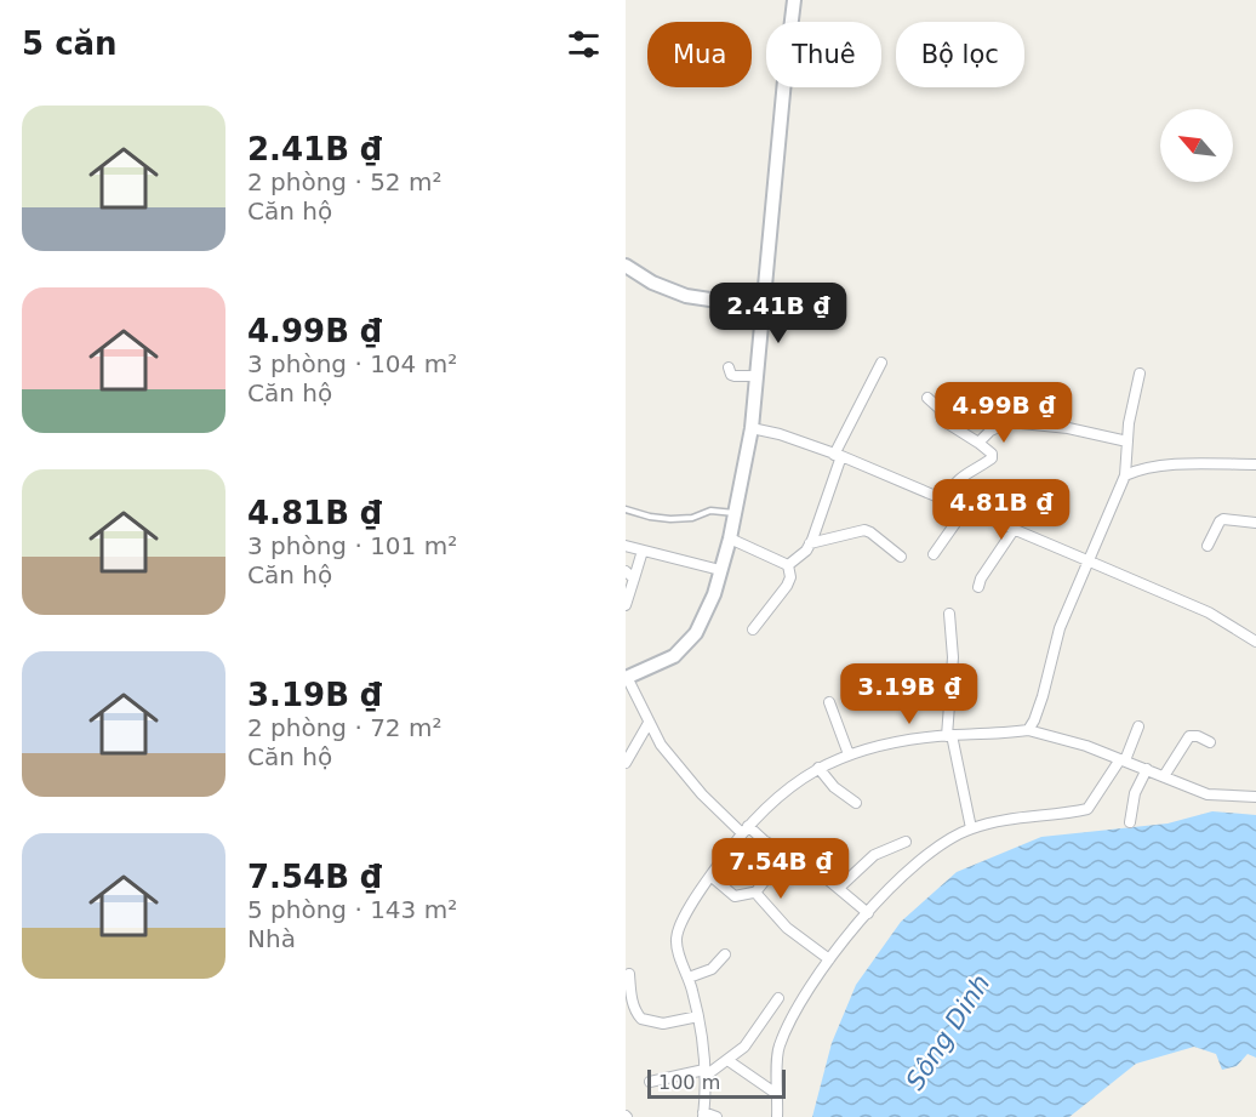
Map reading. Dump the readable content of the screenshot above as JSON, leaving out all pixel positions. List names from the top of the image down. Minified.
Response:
{"water":["Sông Dinh"],"scale_bar":"100 m","north":"top left","page":{"heading":"5 căn","chip":["Mua","Thuê","Bộ lọc"],"list":[{"name":"2.41B ₫","note":"2 phòng · 52 m² · Căn hộ"},{"name":"4.99B ₫","note":"3 phòng · 104 m² · Căn hộ"},{"name":"4.81B ₫","note":"3 phòng · 101 m² · Căn hộ"},{"name":"3.19B ₫","note":"2 phòng · 72 m² · Căn hộ"},{"name":"7.54B ₫","note":"5 phòng · 143 m² · Nhà"}],"price":["2.41B ₫","4.99B ₫","4.81B ₫","3.19B ₫","7.54B ₫"],"scale":"100 m"}}
